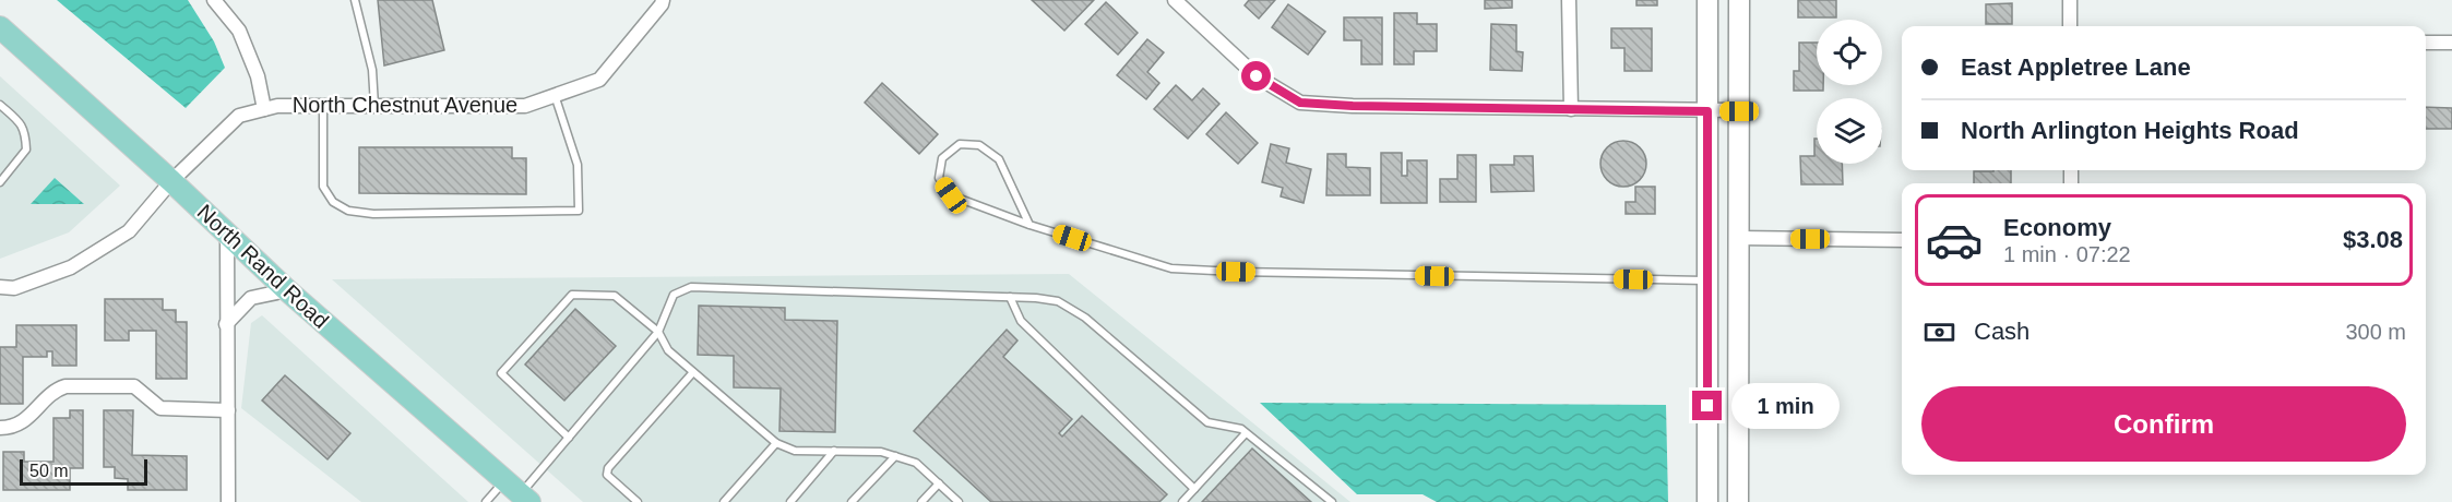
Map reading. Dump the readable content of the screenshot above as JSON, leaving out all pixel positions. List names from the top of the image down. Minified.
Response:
{"streets":{"main road":["North Rand Road"],"street":["North Chestnut Avenue"]},"crossings":[["North Chestnut Avenue","North Rand Road"]],"scale_bar":"50 m","page":{"banner":["East Appletree Lane","North Arlington Heights Road"],"list":[{"name":"Economy","note":"1 min · 07:22","value":"$3.08"}],"pay":["Cash","300 m"],"buttons":"Confirm","bubble":"1 min","scale":"50 m"}}
